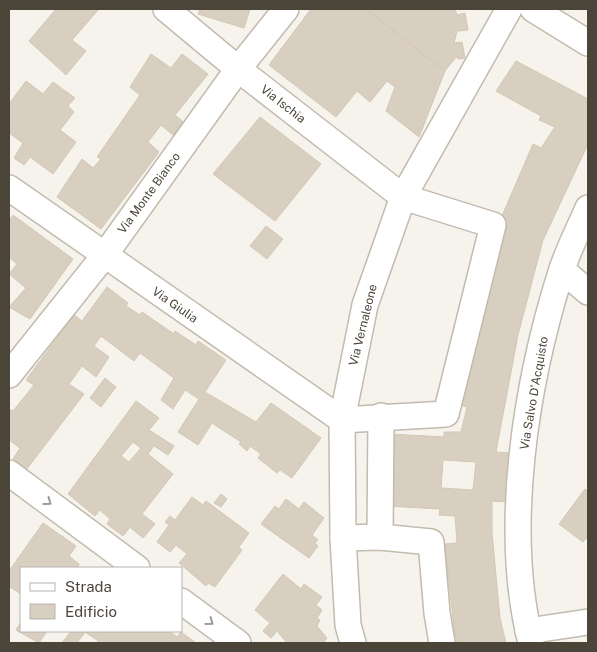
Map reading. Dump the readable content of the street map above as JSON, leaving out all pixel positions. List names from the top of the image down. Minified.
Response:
{"streets":{"street":["Via Ischia","Via Monte Bianco","Via Giulia","Via Vernaleone","Via Salvo D'Acquisto"]},"crossings":[["Via Ischia","Via Monte Bianco"],["Via Ischia","Via Vernaleone"],["Via Monte Bianco","Via Giulia"],["Via Giulia","Via Vernaleone"]],"legend":["Strada","Edificio"]}
